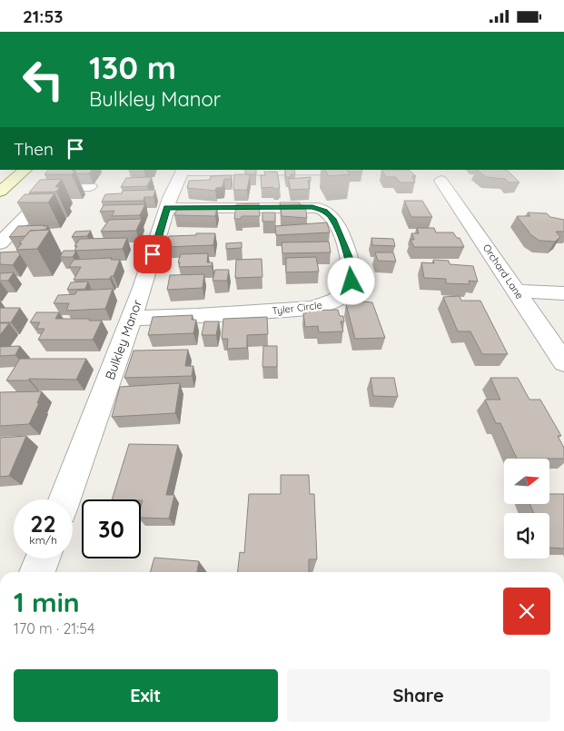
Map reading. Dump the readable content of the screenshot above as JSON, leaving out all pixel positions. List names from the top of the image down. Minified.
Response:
{"streets":{"street":["Orchard Lane","Tyler Circle","Bulkley Manor"]},"crossings":[["Tyler Circle","Bulkley Manor"]],"north":"right","page":{"status":"21:53","turn":["130 m","Bulkley Manor"],"then":"Then","speed":"22 km/h","limit":"30","heading":["1 min","170 m · 21:54"],"buttons":["Exit","Share"]}}
